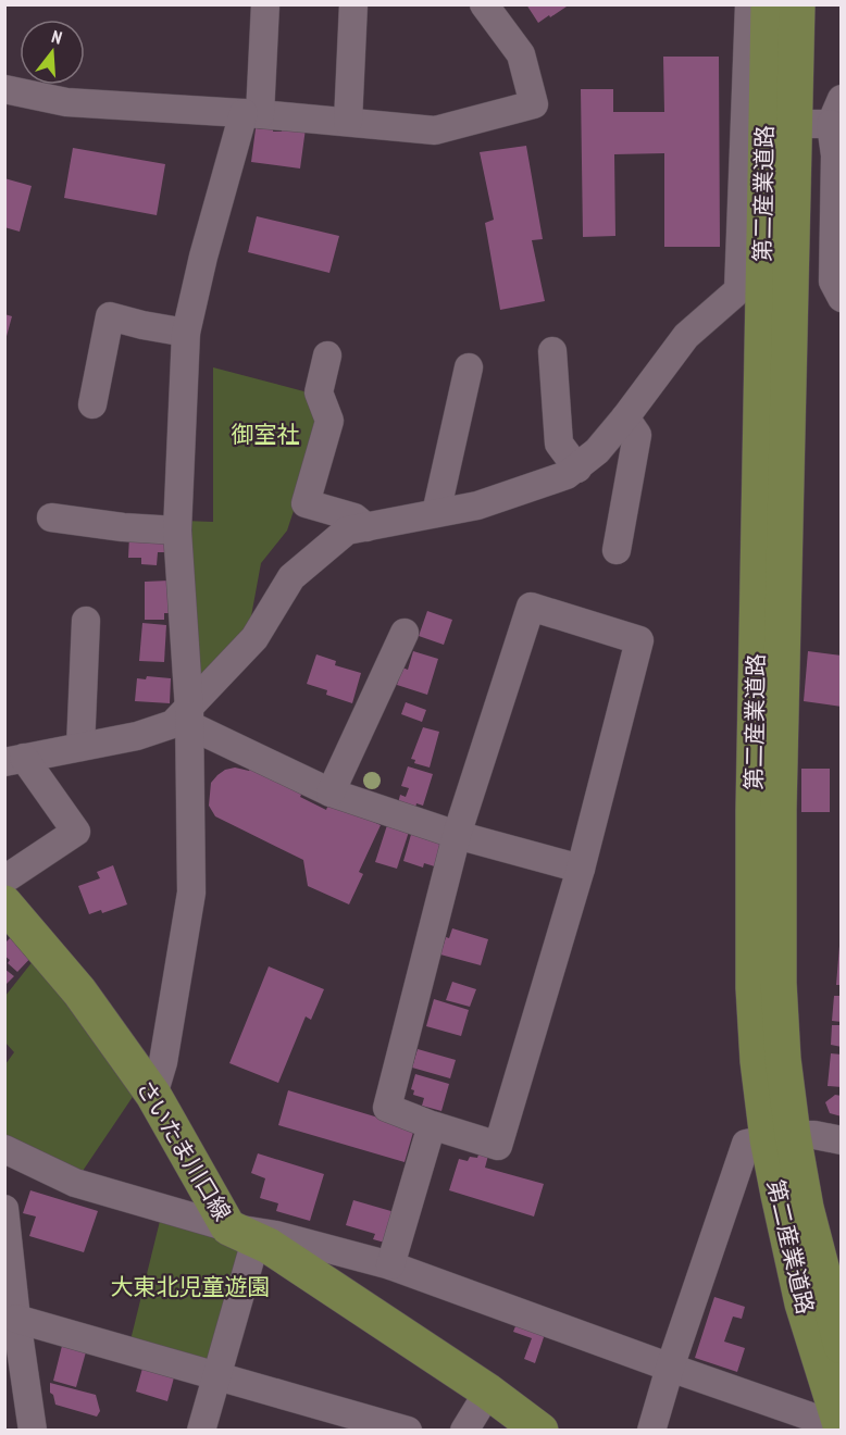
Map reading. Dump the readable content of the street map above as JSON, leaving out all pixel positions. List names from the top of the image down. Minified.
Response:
{"streets":{"main road":["第二産業道路","さいたま川口線"]},"parks":["御室社","大東北児童遊園"],"north":"top"}
